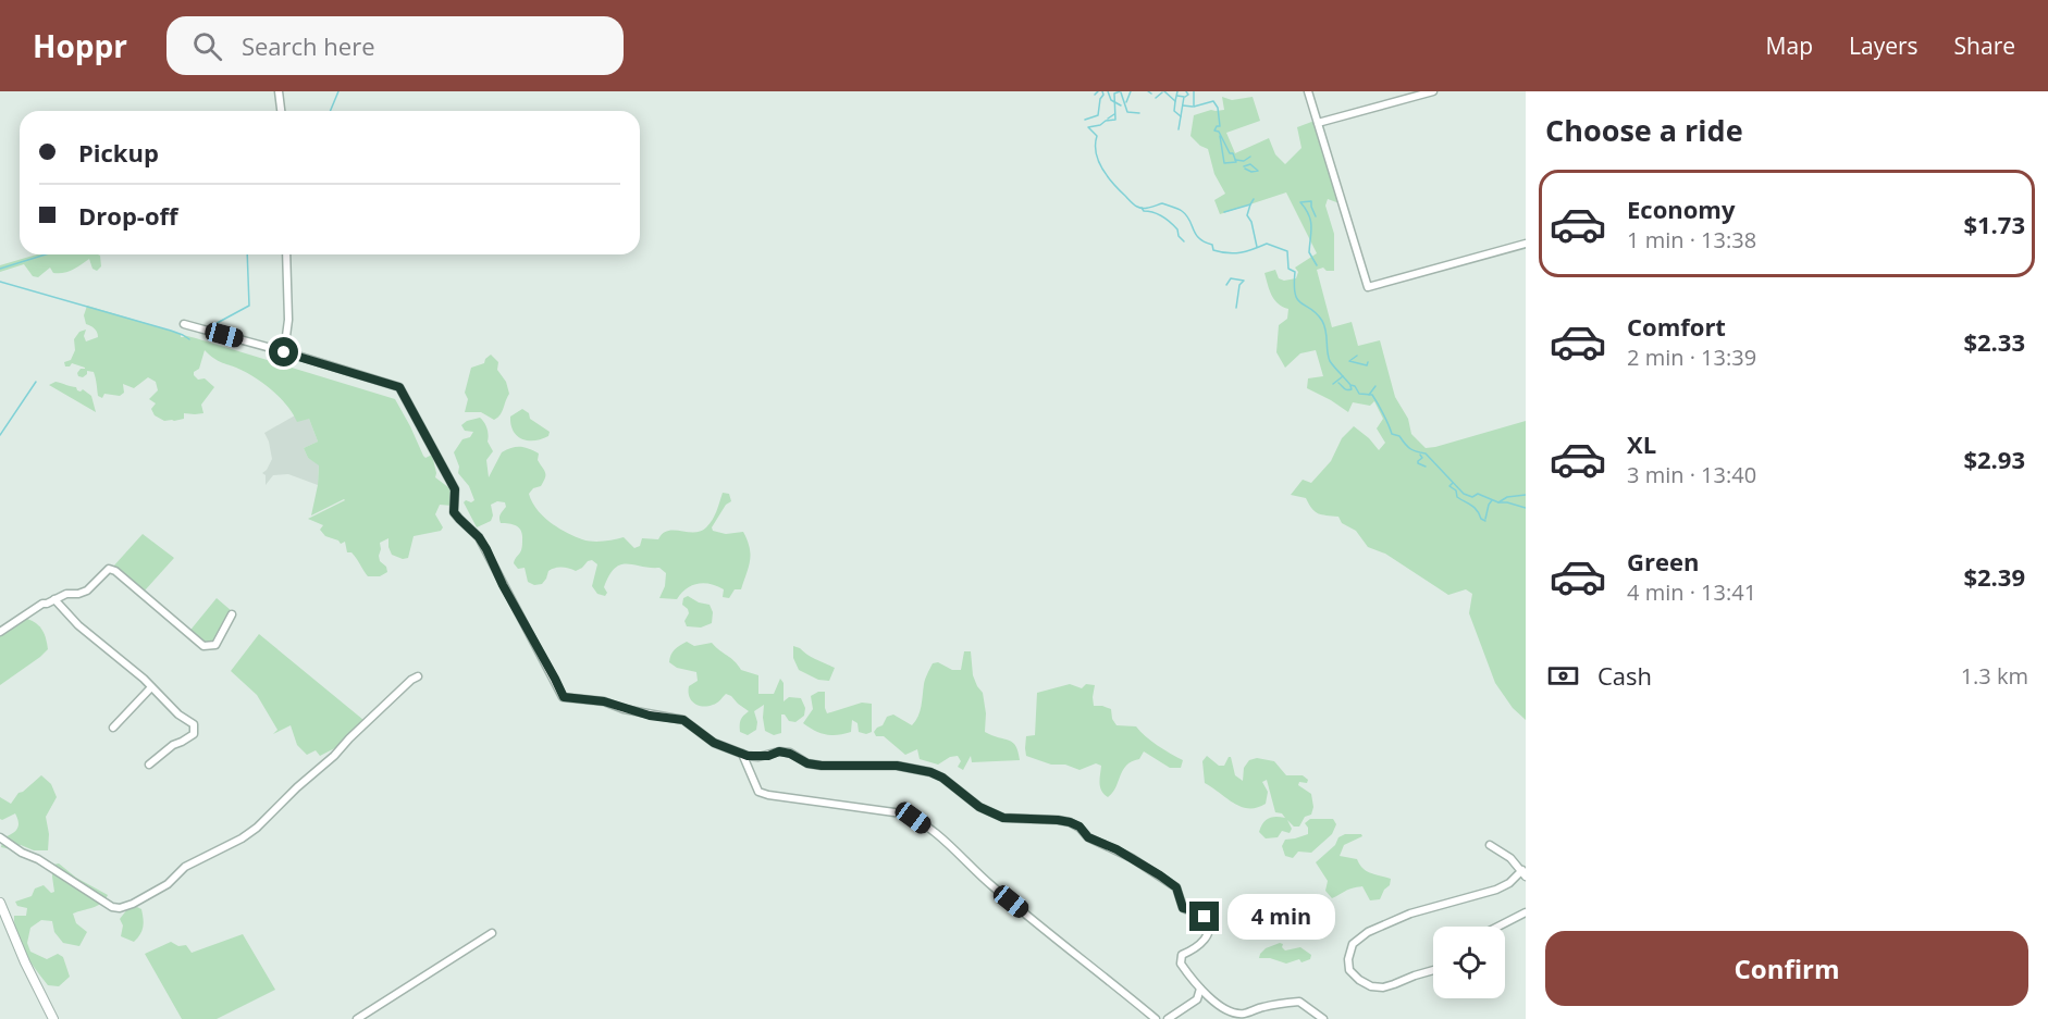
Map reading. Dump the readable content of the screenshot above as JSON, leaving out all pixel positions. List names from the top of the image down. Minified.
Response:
{"page":{"header":"Hoppr","search":"Search here","nav":["Map","Layers","Share"],"heading":"Choose a ride","banner":["Pickup","Drop-off"],"list":[{"name":"Economy","note":"1 min · 13:38","value":"$1.73"},{"name":"Comfort","note":"2 min · 13:39","value":"$2.33"},{"name":"XL","note":"3 min · 13:40","value":"$2.93"},{"name":"Green","note":"4 min · 13:41","value":"$2.39"}],"pay":["Cash","1.3 km"],"bubble":"4 min","buttons":"Confirm"}}
